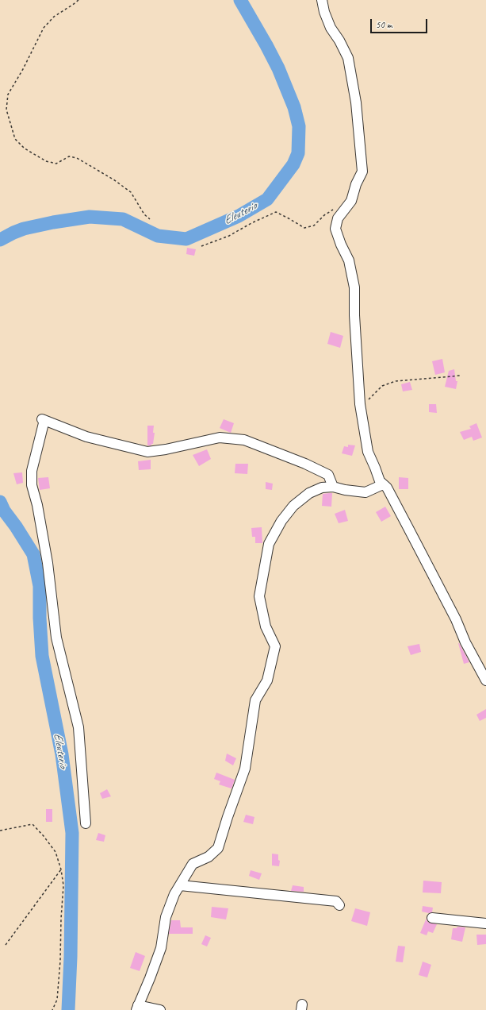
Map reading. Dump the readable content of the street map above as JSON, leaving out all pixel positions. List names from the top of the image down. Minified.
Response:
{"water":["Eleuterio"],"scale_bar":"50 m"}
